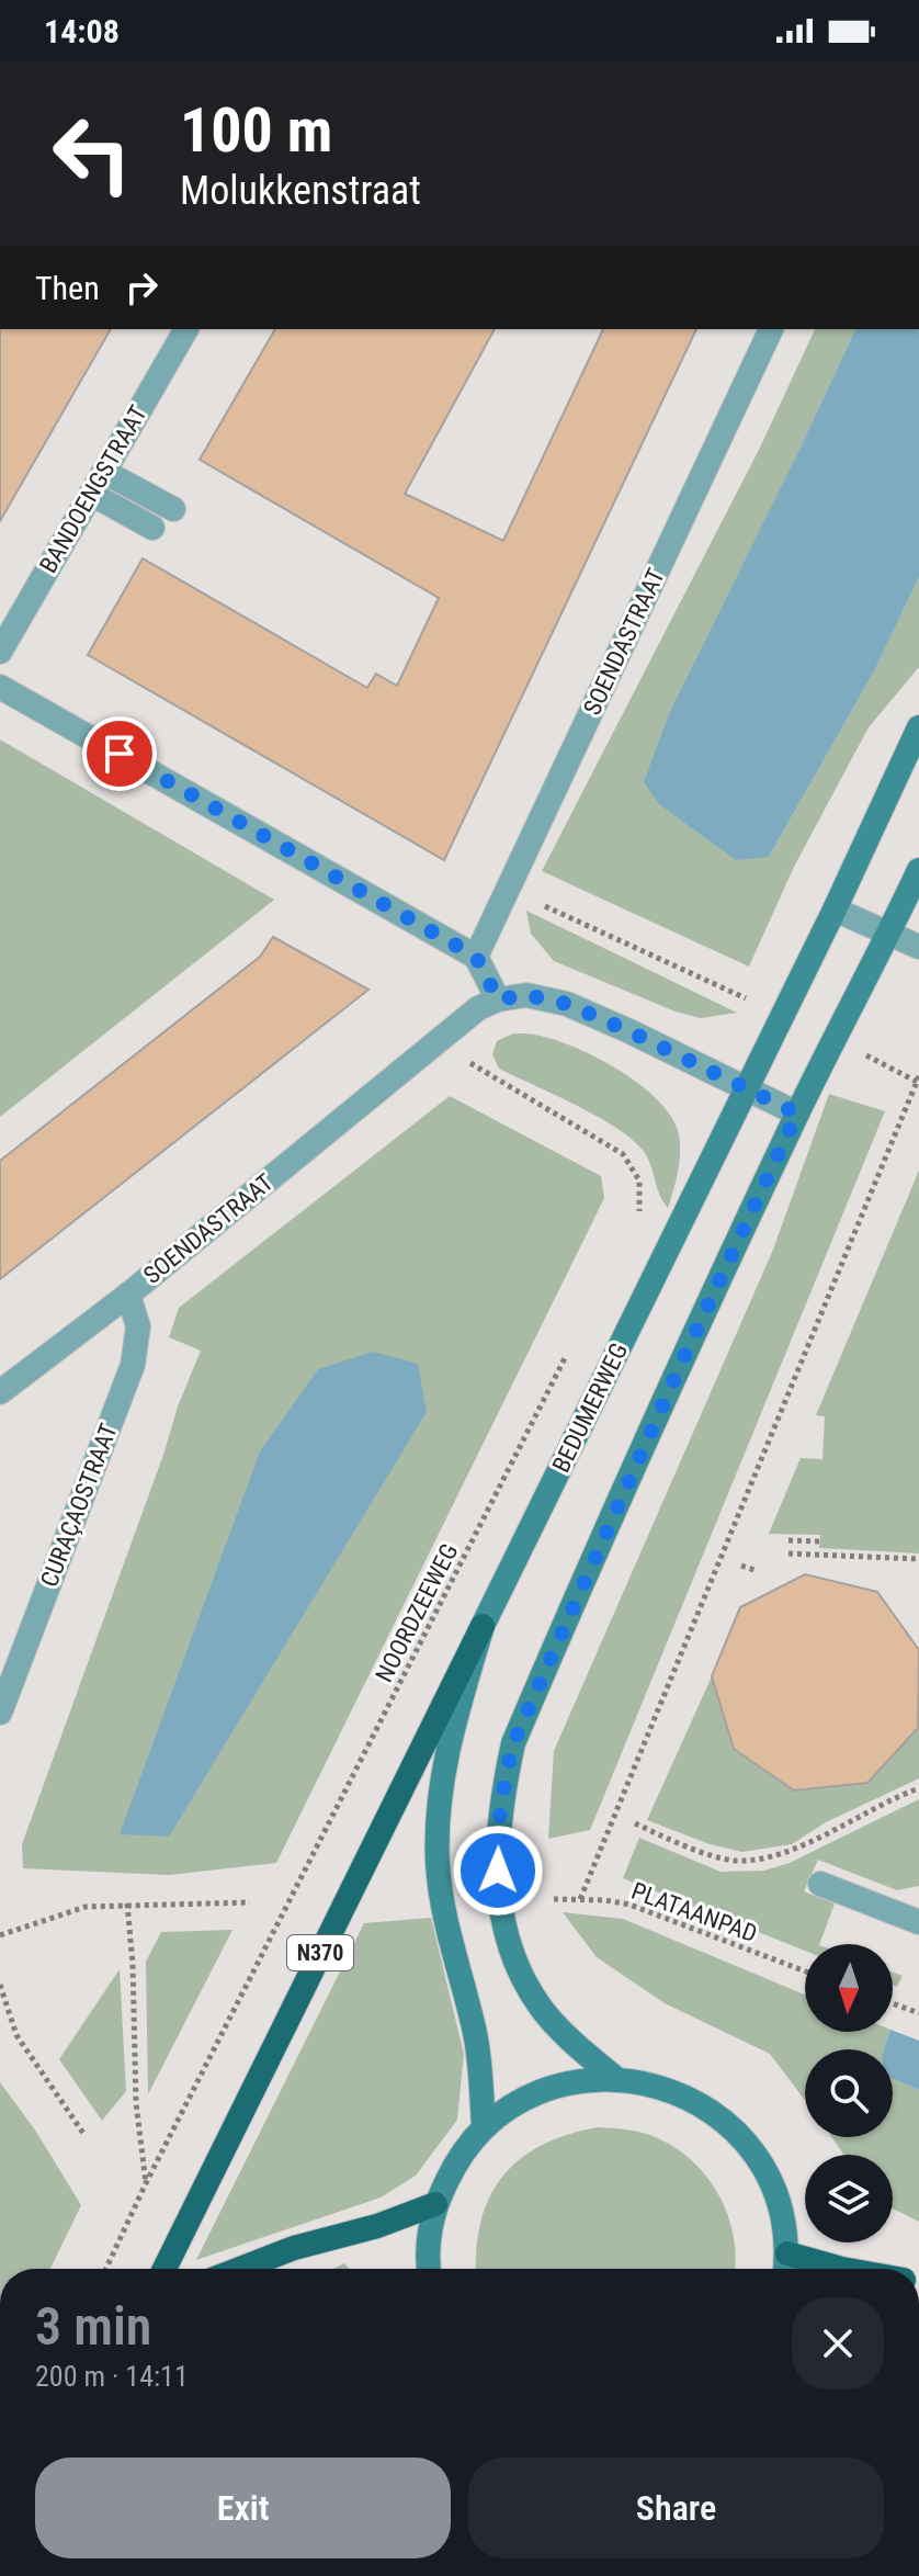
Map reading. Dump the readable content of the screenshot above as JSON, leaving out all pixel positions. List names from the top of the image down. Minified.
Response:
{"streets":{"highway":["N370"],"main road":["BEDUMERWEG"],"street":["BANDOENGSTRAAT","SOENDASTRAAT","CURAÇAOSTRAAT"],"path":["NOORDZEEWEG","PLATAANPAD"]},"crossings":[["SOENDASTRAAT","CURAÇAOSTRAAT"],["BEDUMERWEG","N370"]],"north":"bottom","page":{"status":"14:08","turn":["100 m","Molukkenstraat"],"then":"Then","heading":["3 min","200 m · 14:11"],"buttons":["Exit","Share"]}}
